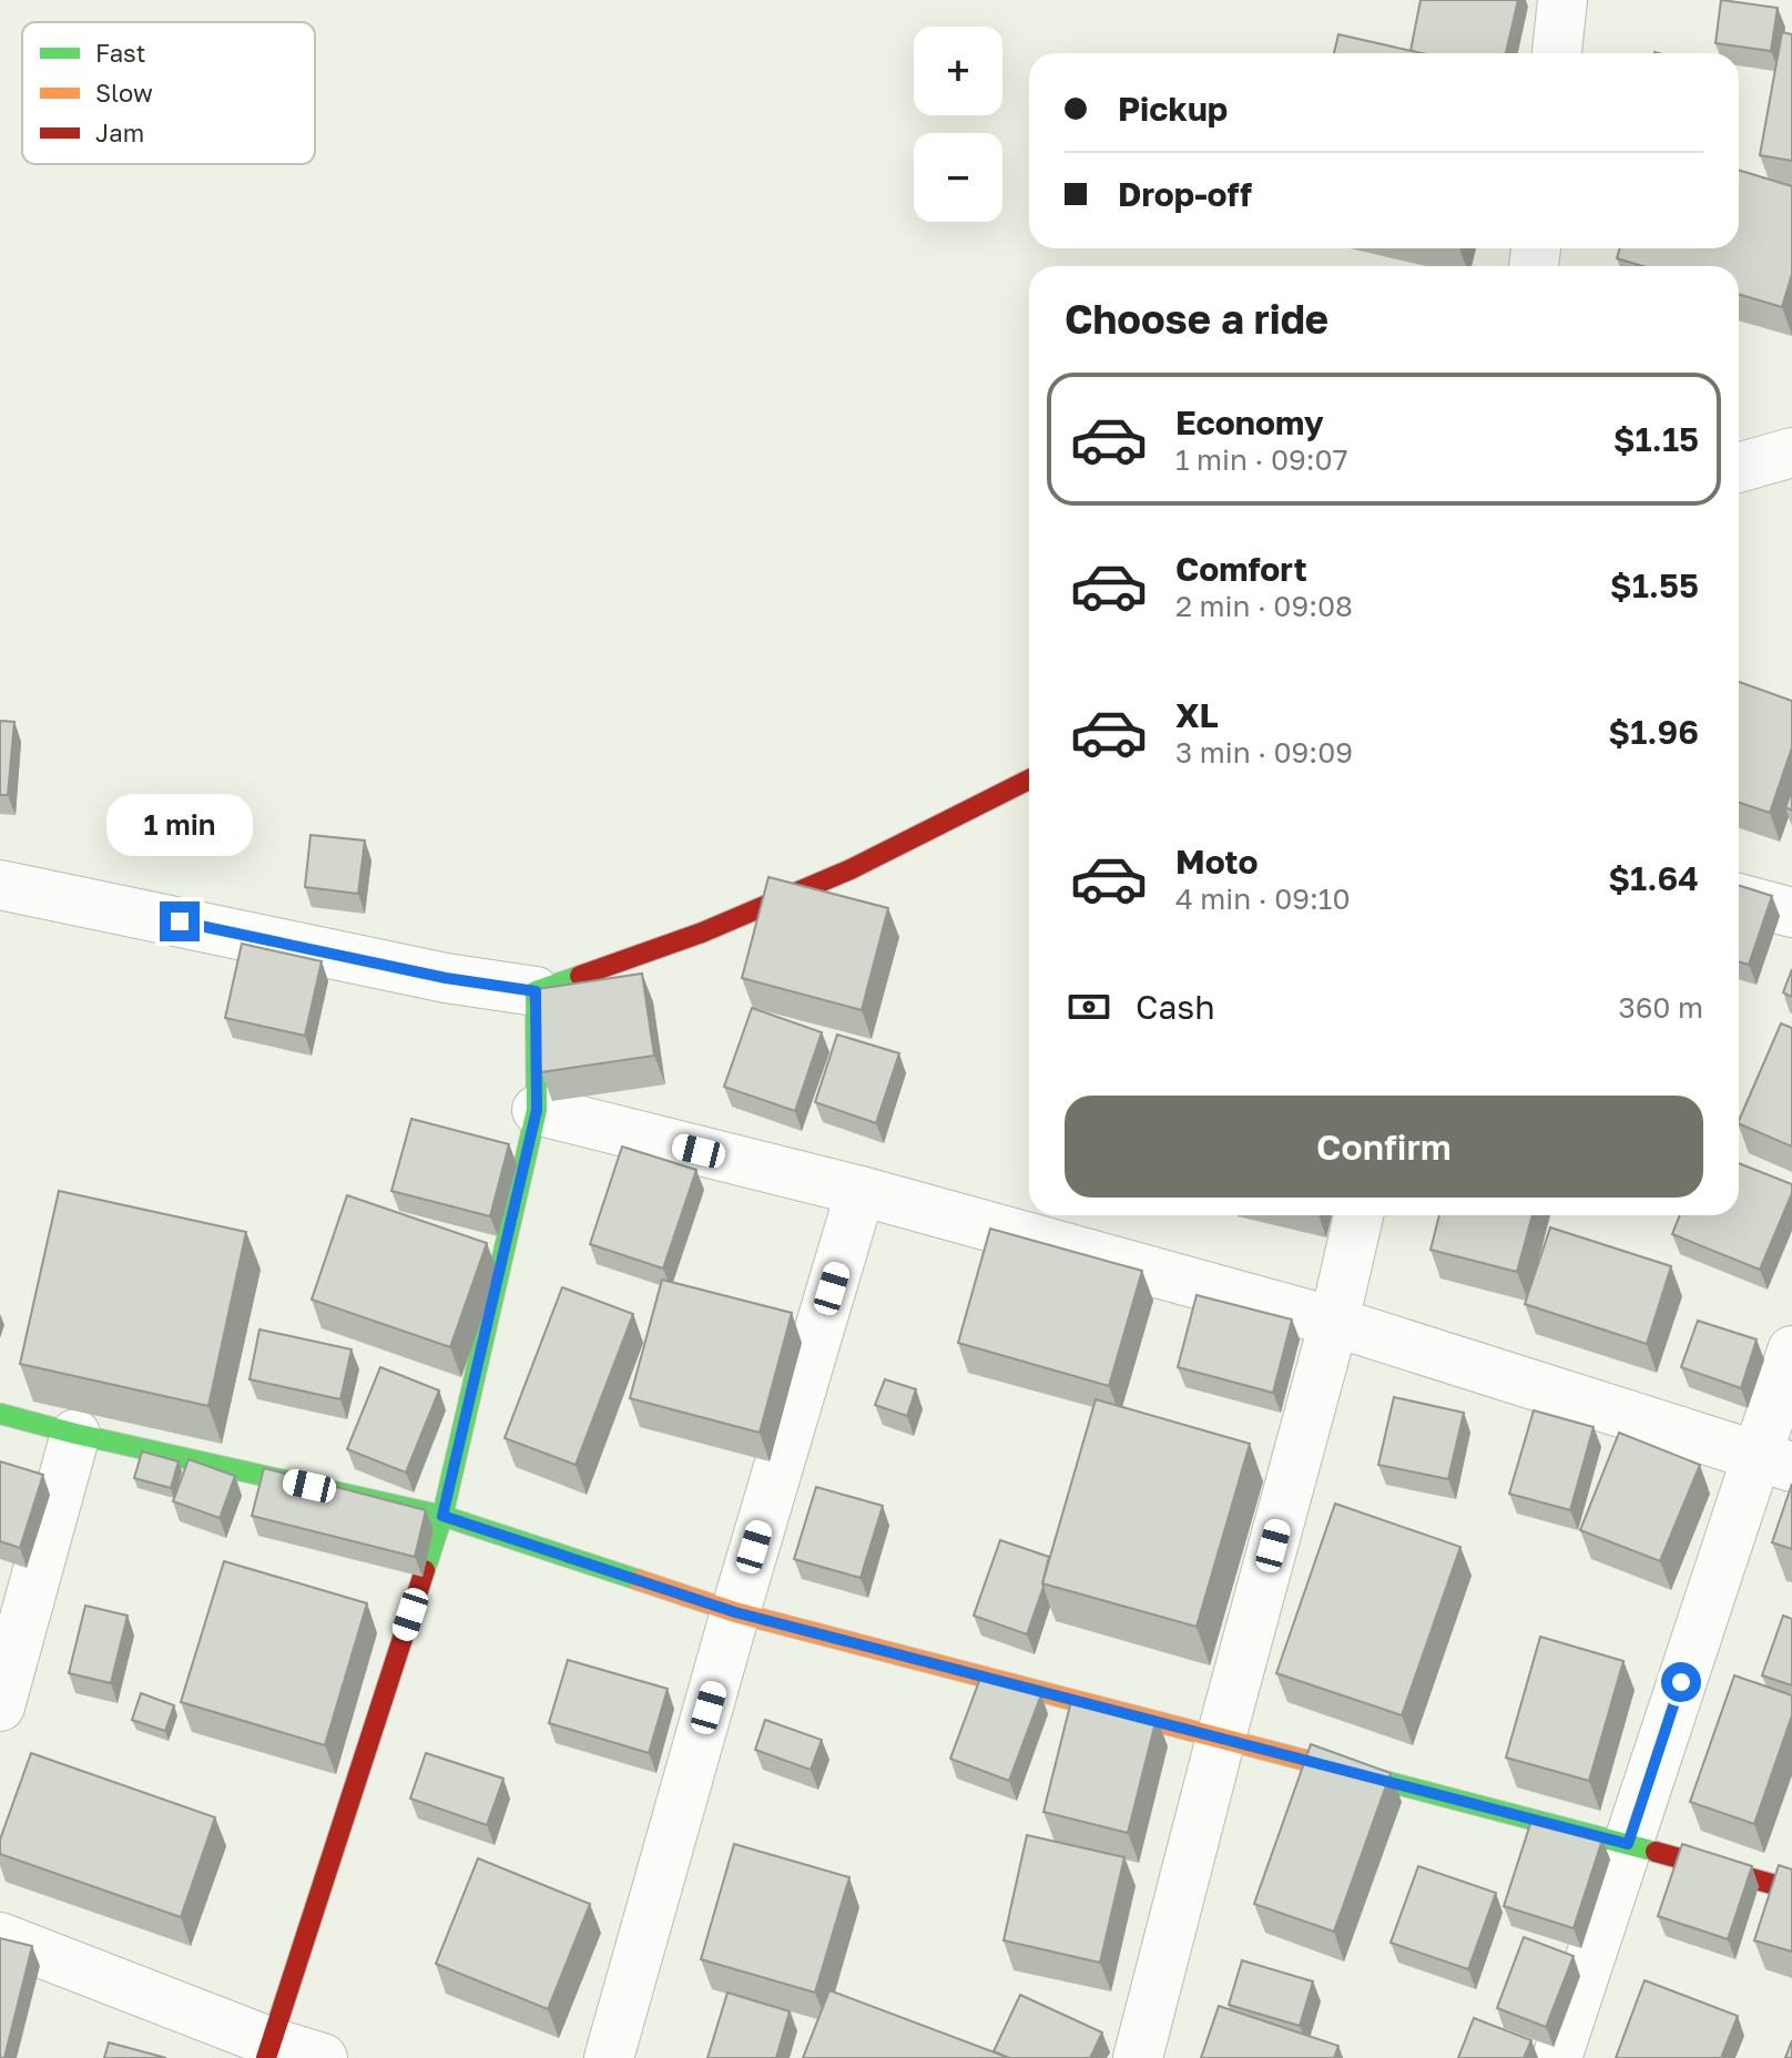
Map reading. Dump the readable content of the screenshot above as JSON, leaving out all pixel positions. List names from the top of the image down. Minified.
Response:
{"legend":["Fast","Slow","Jam"],"page":{"map_buttons":["+","−"],"banner":["Pickup","Drop-off"],"heading":"Choose a ride","list":[{"name":"Economy","note":"1 min · 09:07","value":"$1.15"},{"name":"Comfort","note":"2 min · 09:08","value":"$1.55"},{"name":"XL","note":"3 min · 09:09","value":"$1.96"},{"name":"Moto","note":"4 min · 09:10","value":"$1.64"}],"bubble":"1 min","pay":["Cash","360 m"],"buttons":"Confirm"}}
